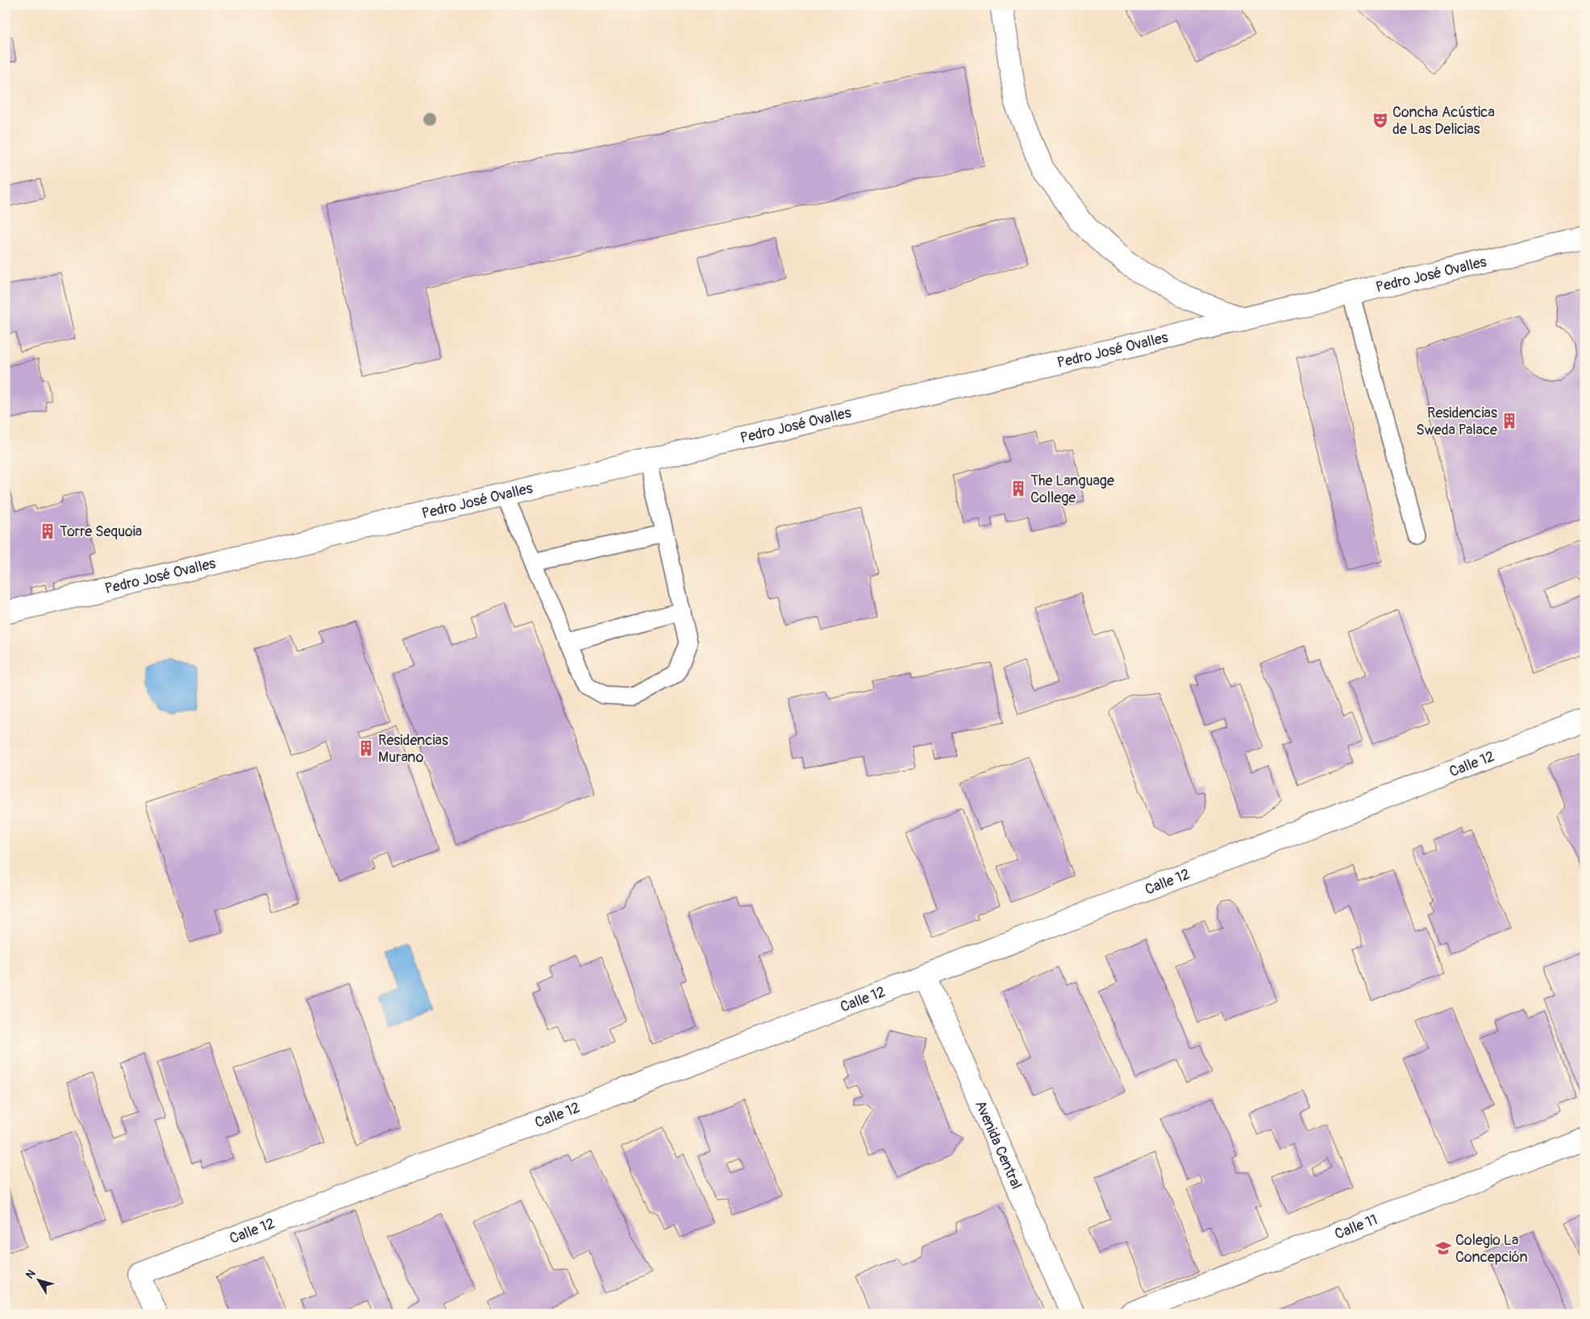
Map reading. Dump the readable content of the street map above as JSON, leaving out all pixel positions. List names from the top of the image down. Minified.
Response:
{"streets":{"street":["Pedro José Ovalles","Calle 12","Avenida Central","Calle 11"]},"crossings":[["Calle 12","Avenida Central"]],"places":{"theatre":["Concha Acústica de Las Delicias"],"building":["Residencias Sweda Palace","The Language College","Torre Sequoia","Residencias Murano"],"school or university":["Colegio La Concepción"]},"north":"top left"}
